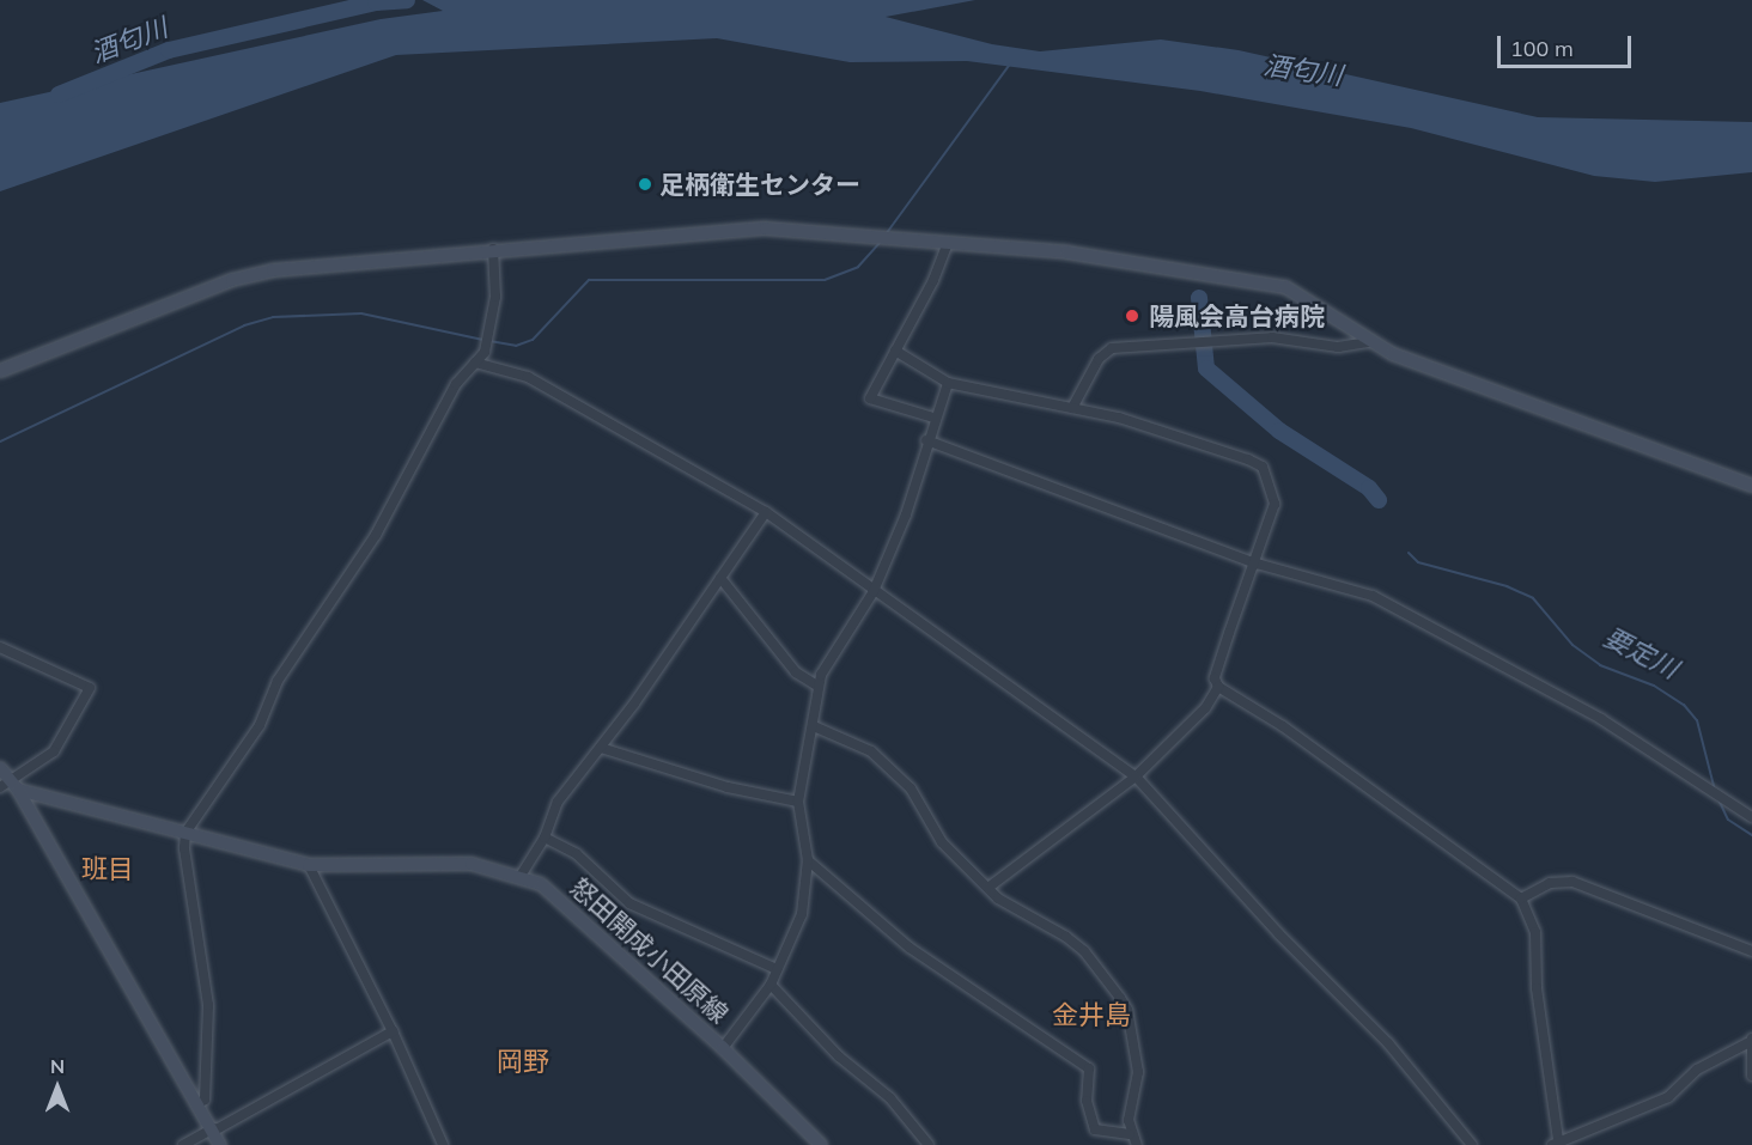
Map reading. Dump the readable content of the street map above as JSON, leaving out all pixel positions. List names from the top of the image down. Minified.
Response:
{"streets":{"street":["怒田開成小田原線"]},"districts":["班目","金井島","岡野"],"water":["酒匂川","要定川"],"places":["足柄衛生センター","陽風会高台病院"],"scale_bar":"100 m","north":"top"}
